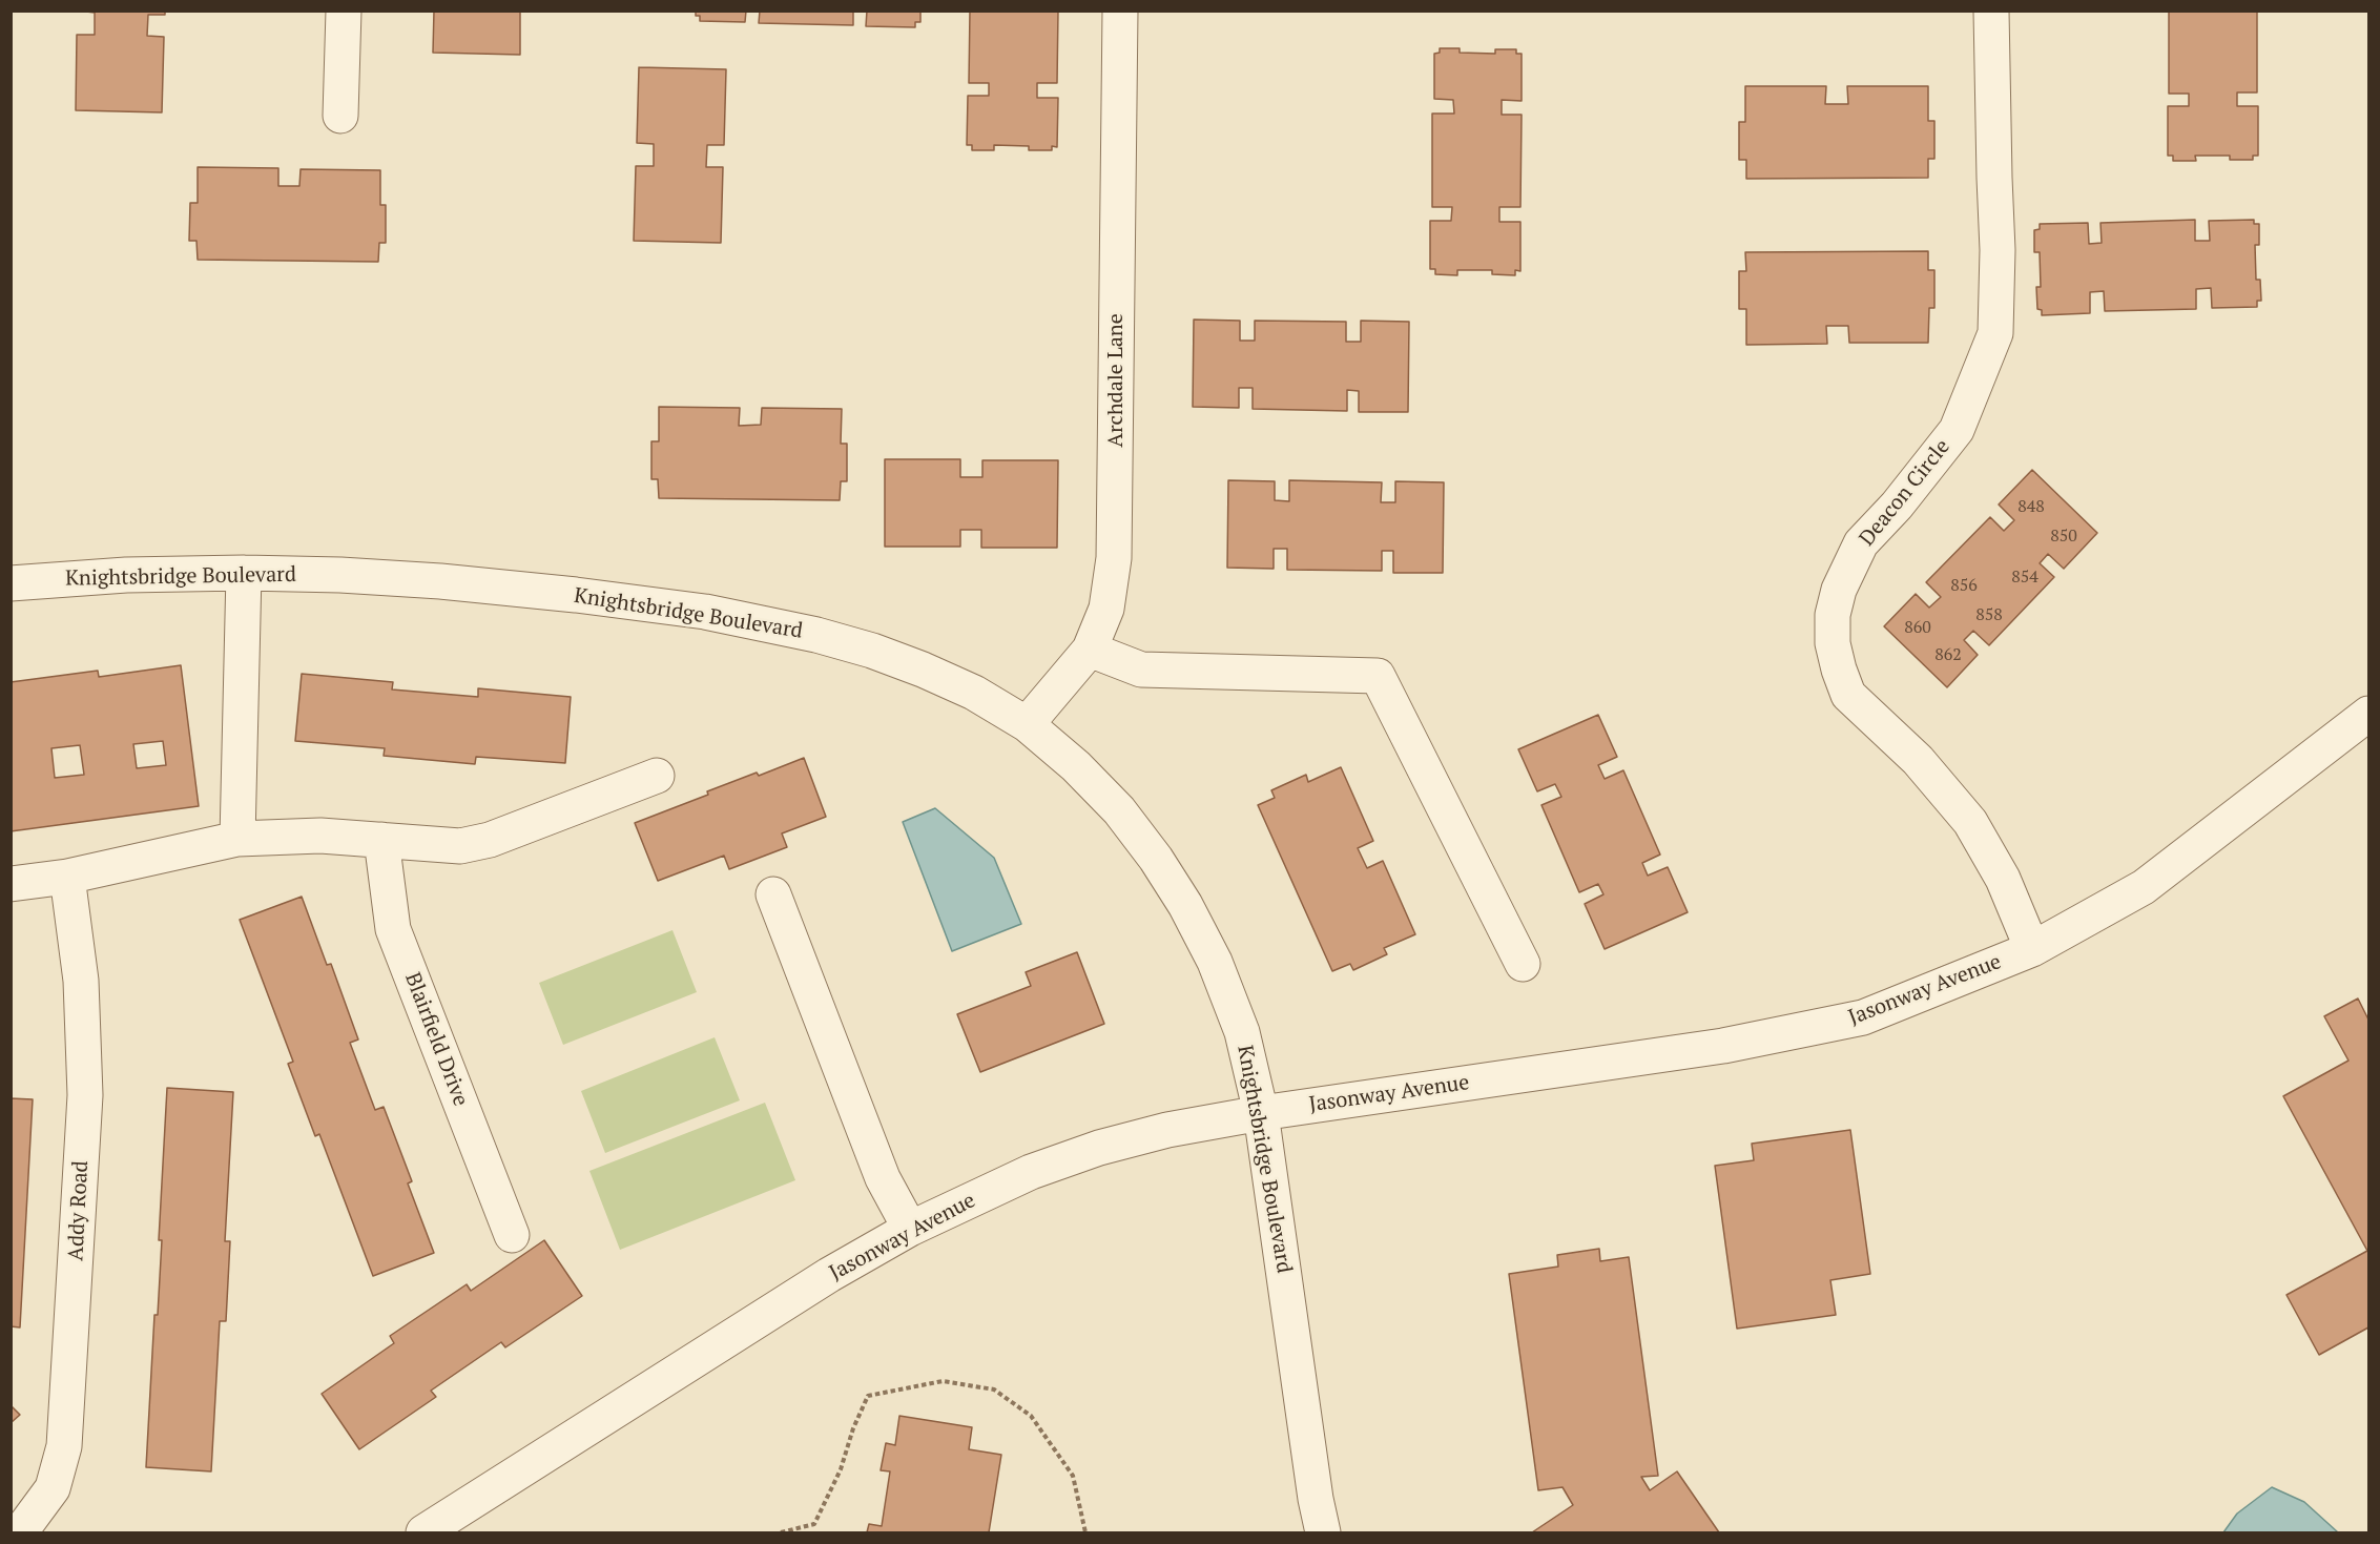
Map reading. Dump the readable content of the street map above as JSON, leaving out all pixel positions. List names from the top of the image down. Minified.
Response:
{"streets":{"street":["Archdale Lane","Deacon Circle","Knightsbridge Boulevard","Jasonway Avenue","Blairfield Drive","Addy Road"]},"crossings":[["Archdale Lane","Knightsbridge Boulevard"],["Deacon Circle","Jasonway Avenue"],["Knightsbridge Boulevard","Jasonway Avenue"]],"house_numbers":["848","850","854","856","858","860","862"]}
